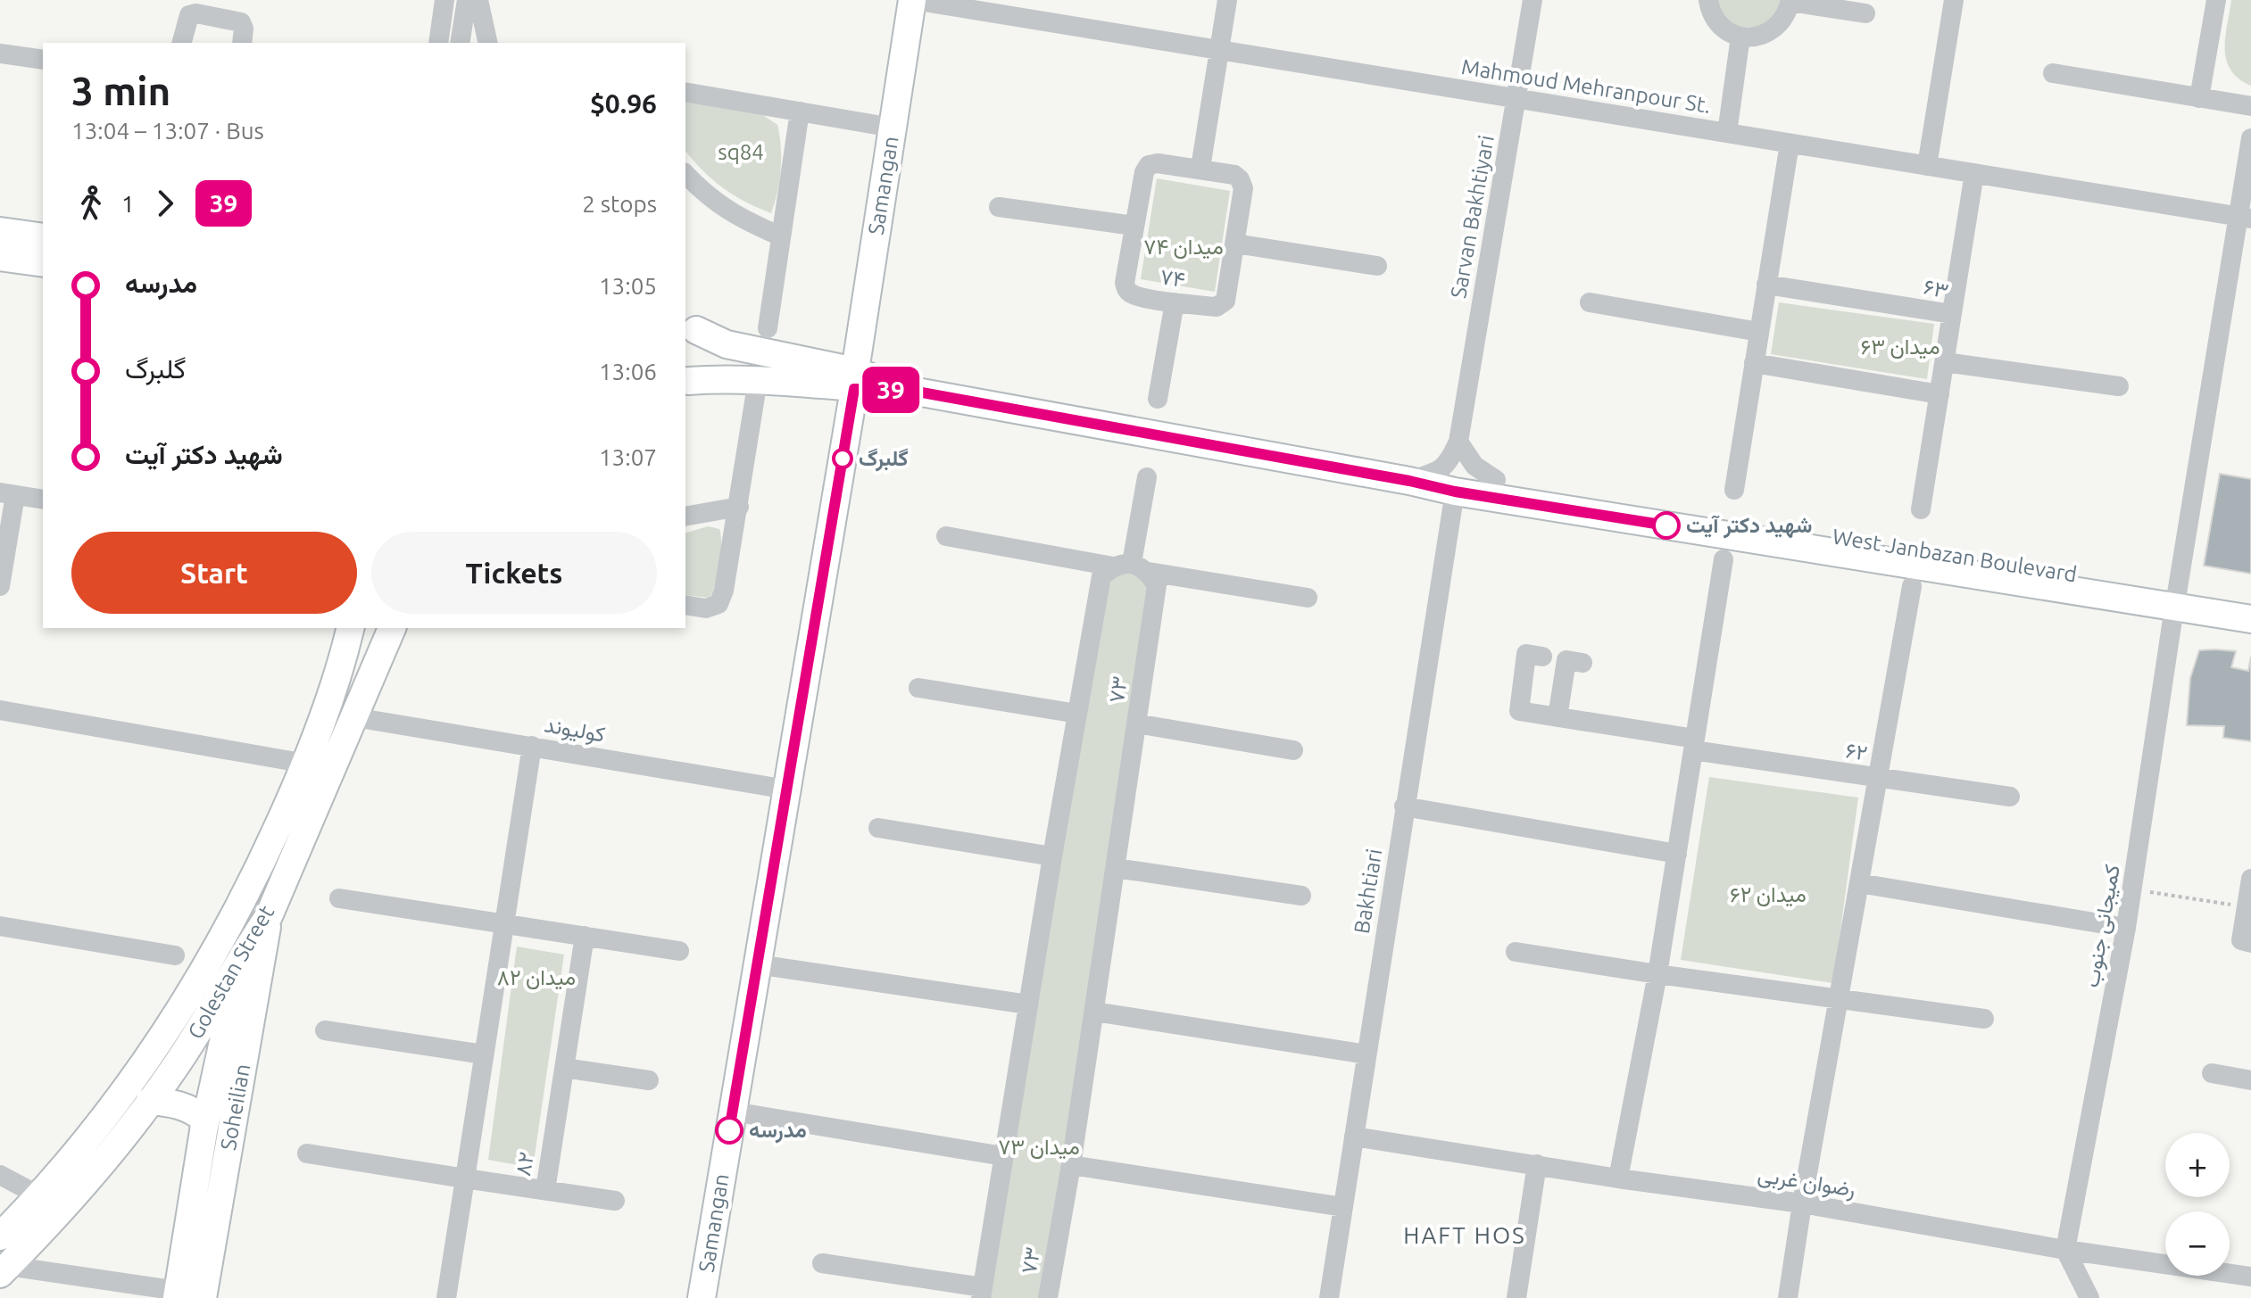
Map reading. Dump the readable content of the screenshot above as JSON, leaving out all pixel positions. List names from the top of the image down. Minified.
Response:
{"streets":{"main road":["Samangan","West Janbazan Boulevard","Golestan Street","Soheilian"],"street":["Mahmoud Mehranpour St.","Sarvan Bakhtiyari","۷۴","۶۳","۷۳","کولیوند","۶۲","Bakhtiari","کمیجانی جنوب","۸۲","رضوان غربی"]},"crossings":[["Mahmoud Mehranpour St.","Samangan"],["Mahmoud Mehranpour St.","Sarvan Bakhtiyari"],["Mahmoud Mehranpour St.","کمیجانی جنوب"],["Samangan","کولیوند"],["West Janbazan Boulevard","Bakhtiari"],["West Janbazan Boulevard","کمیجانی جنوب"],["کولیوند","Golestan Street"],["۶۲","رضوان غربی"],["Bakhtiari","رضوان غربی"],["کمیجانی جنوب","رضوان غربی"],["Golestan Street","Soheilian"]],"districts":["HAFT HOS"],"parks":["sq84","میدان ۷۴","میدان ۶۳","میدان ۶۲","میدان ۸۲","میدان ۷۳"],"places":["گلبرگ","شهید دکتر آیت","مدرسه"],"lines":["bus line 39"],"page":{"on_map":"39","heading":["3 min","13:04 – 13:07 · Bus","$0.96"],"legs":["1","39","2 stops"],"list":[{"name":"مدرسه","value":"13:05"},{"name":"گلبرگ","value":"13:06"},{"name":"شهید دکتر آیت","value":"13:07"}],"buttons":["Start","Tickets"],"map_buttons":["+","−"]}}
